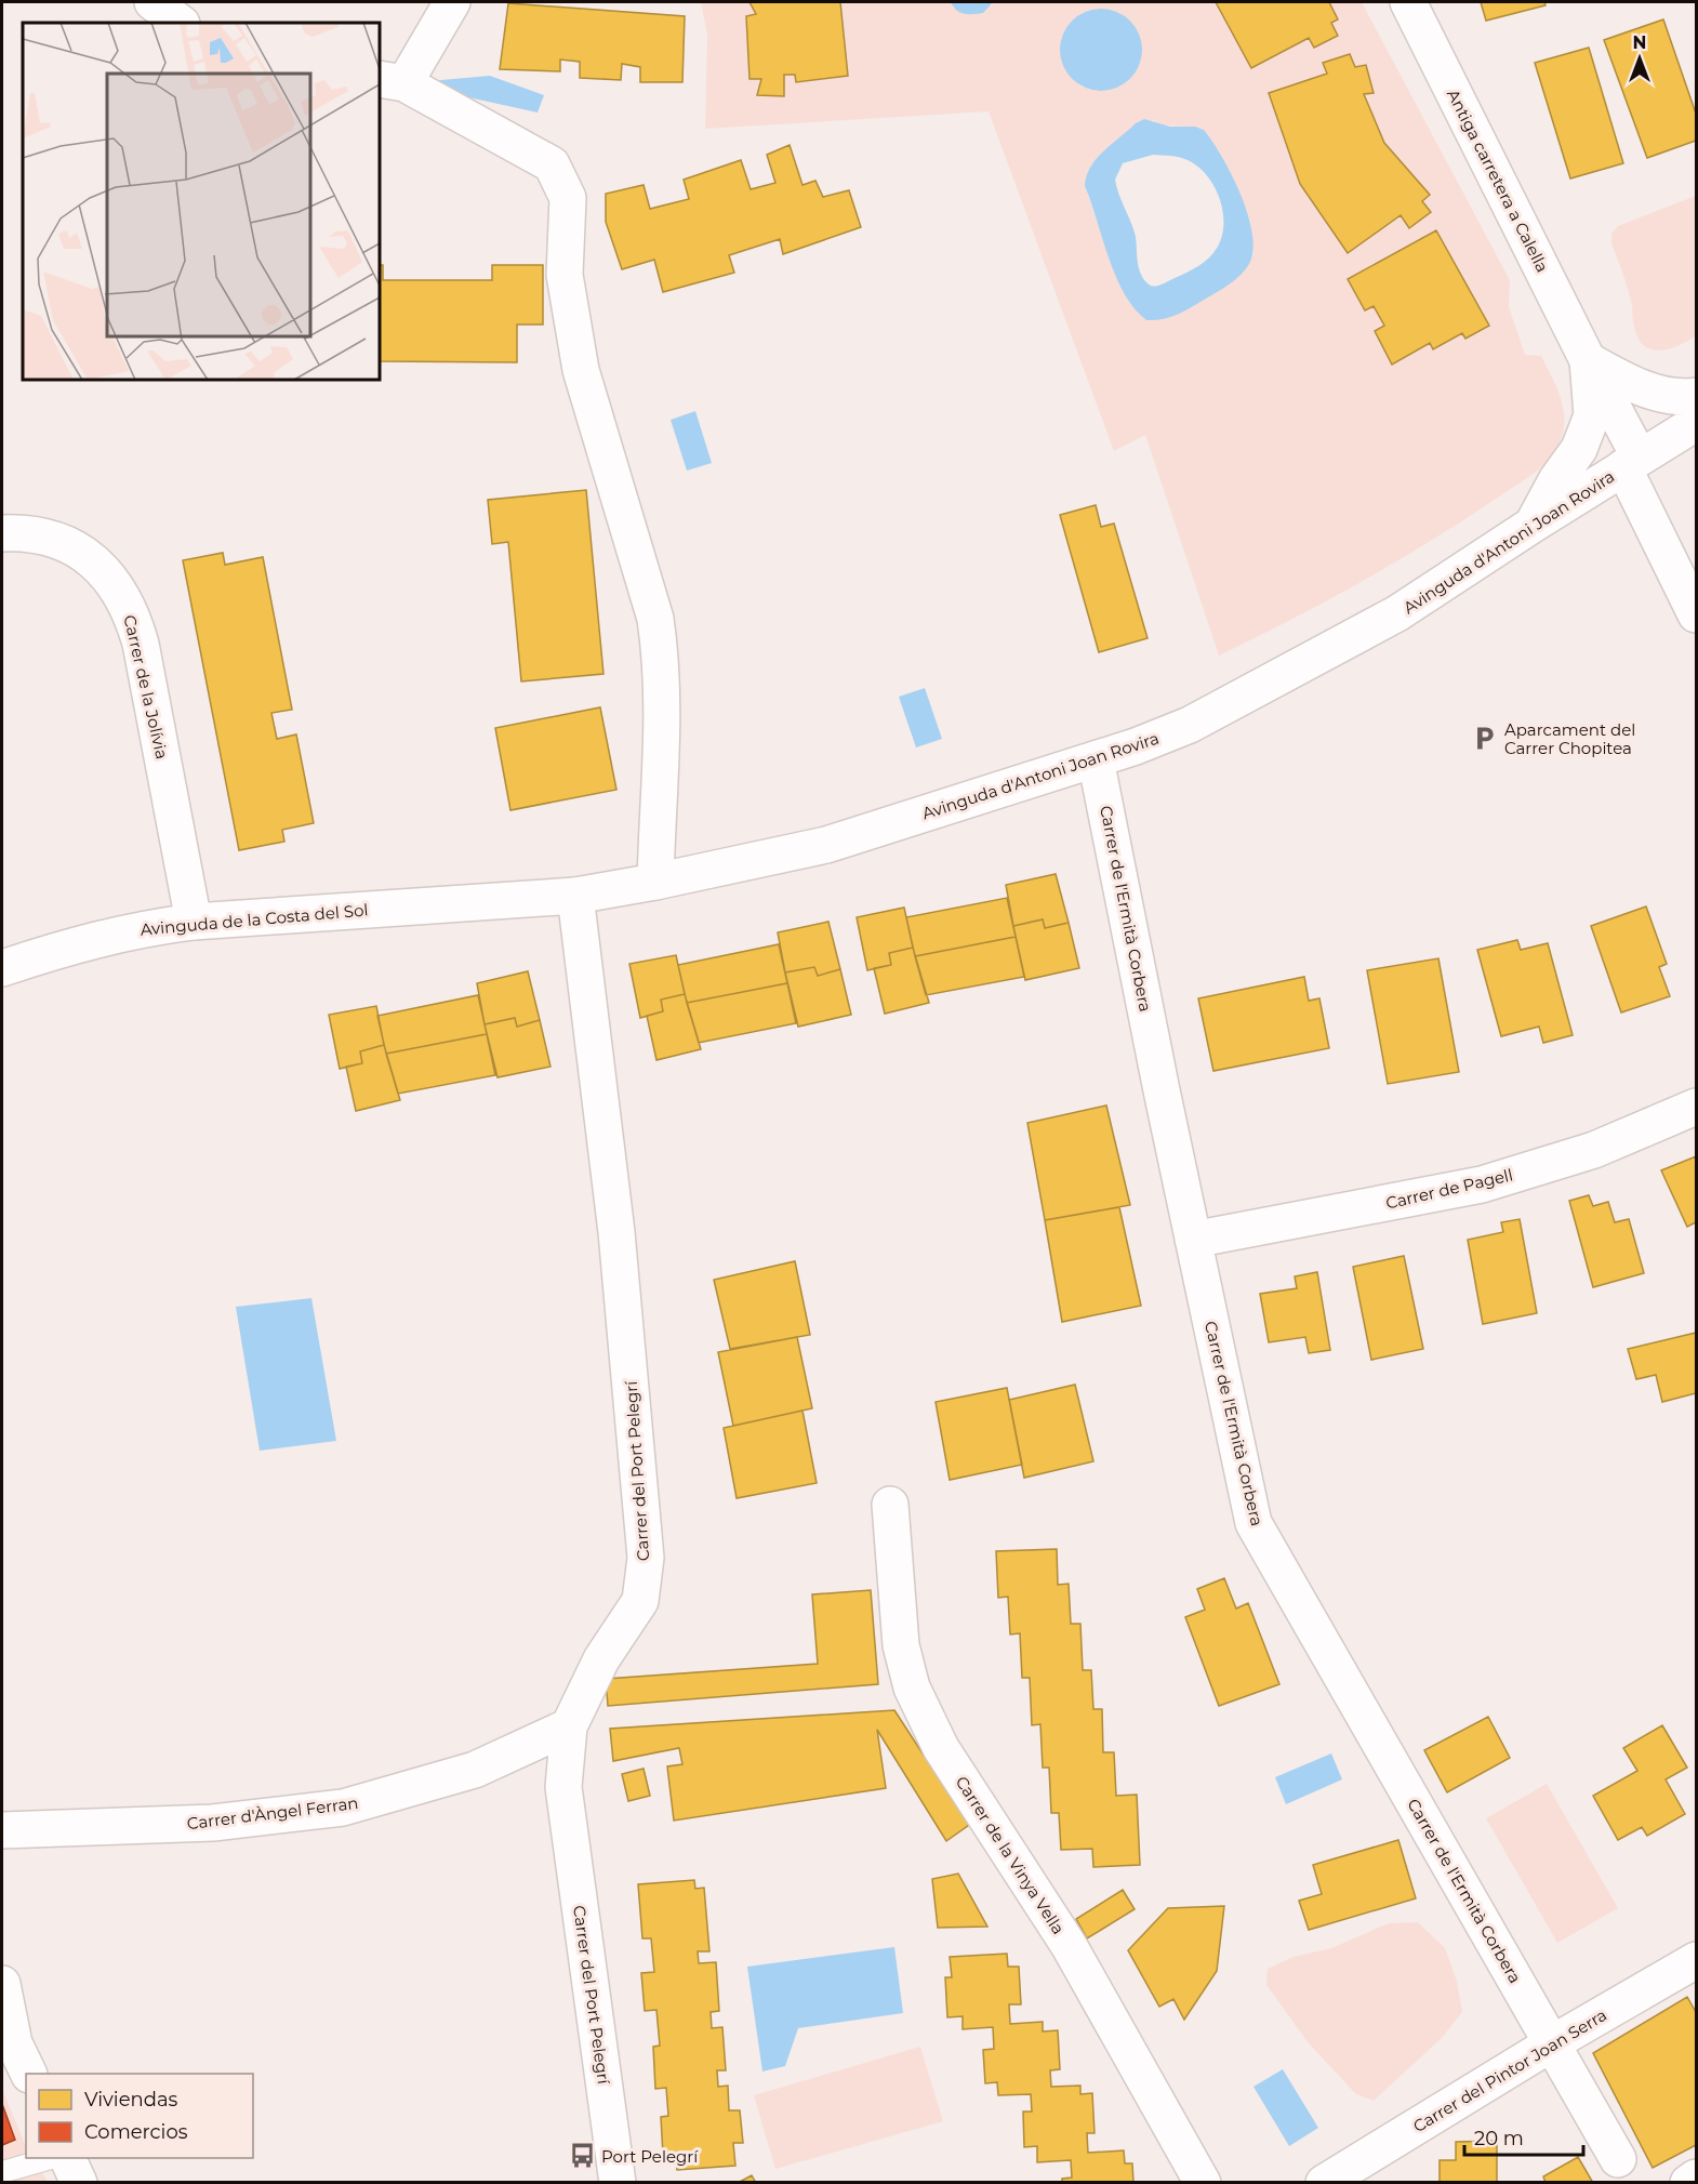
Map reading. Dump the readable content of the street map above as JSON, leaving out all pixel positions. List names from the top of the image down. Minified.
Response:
{"streets":{"street":["Antiga carretera a Calella","Avinguda d'Antoni Joan Rovira","Carrer de la Jolívia","Carrer de l'Ermità Corbera","Avinguda de la Costa del Sol","Carrer de Pagell","Carrer del Port Pelegrí","Carrer d'Àngel Ferran","Carrer de la Vinya Vella","Carrer del Pintor Joan Serra"]},"crossings":[["Antiga carretera a Calella","Avinguda d'Antoni Joan Rovira"],["Avinguda d'Antoni Joan Rovira","Carrer de l'Ermità Corbera"],["Avinguda d'Antoni Joan Rovira","Avinguda de la Costa del Sol"],["Avinguda d'Antoni Joan Rovira","Carrer del Port Pelegrí"],["Carrer de la Jolívia","Avinguda de la Costa del Sol"],["Carrer de l'Ermità Corbera","Carrer de Pagell"],["Carrer de l'Ermità Corbera","Carrer del Pintor Joan Serra"],["Carrer del Port Pelegrí","Carrer d'Àngel Ferran"]],"places":{"parking":["Aparcament del Carrer Chopitea"],"bus stop":["Port Pelegrí"]},"legend":["Viviendas","Comercios"],"scale_bar":"20 m","north":"top"}
